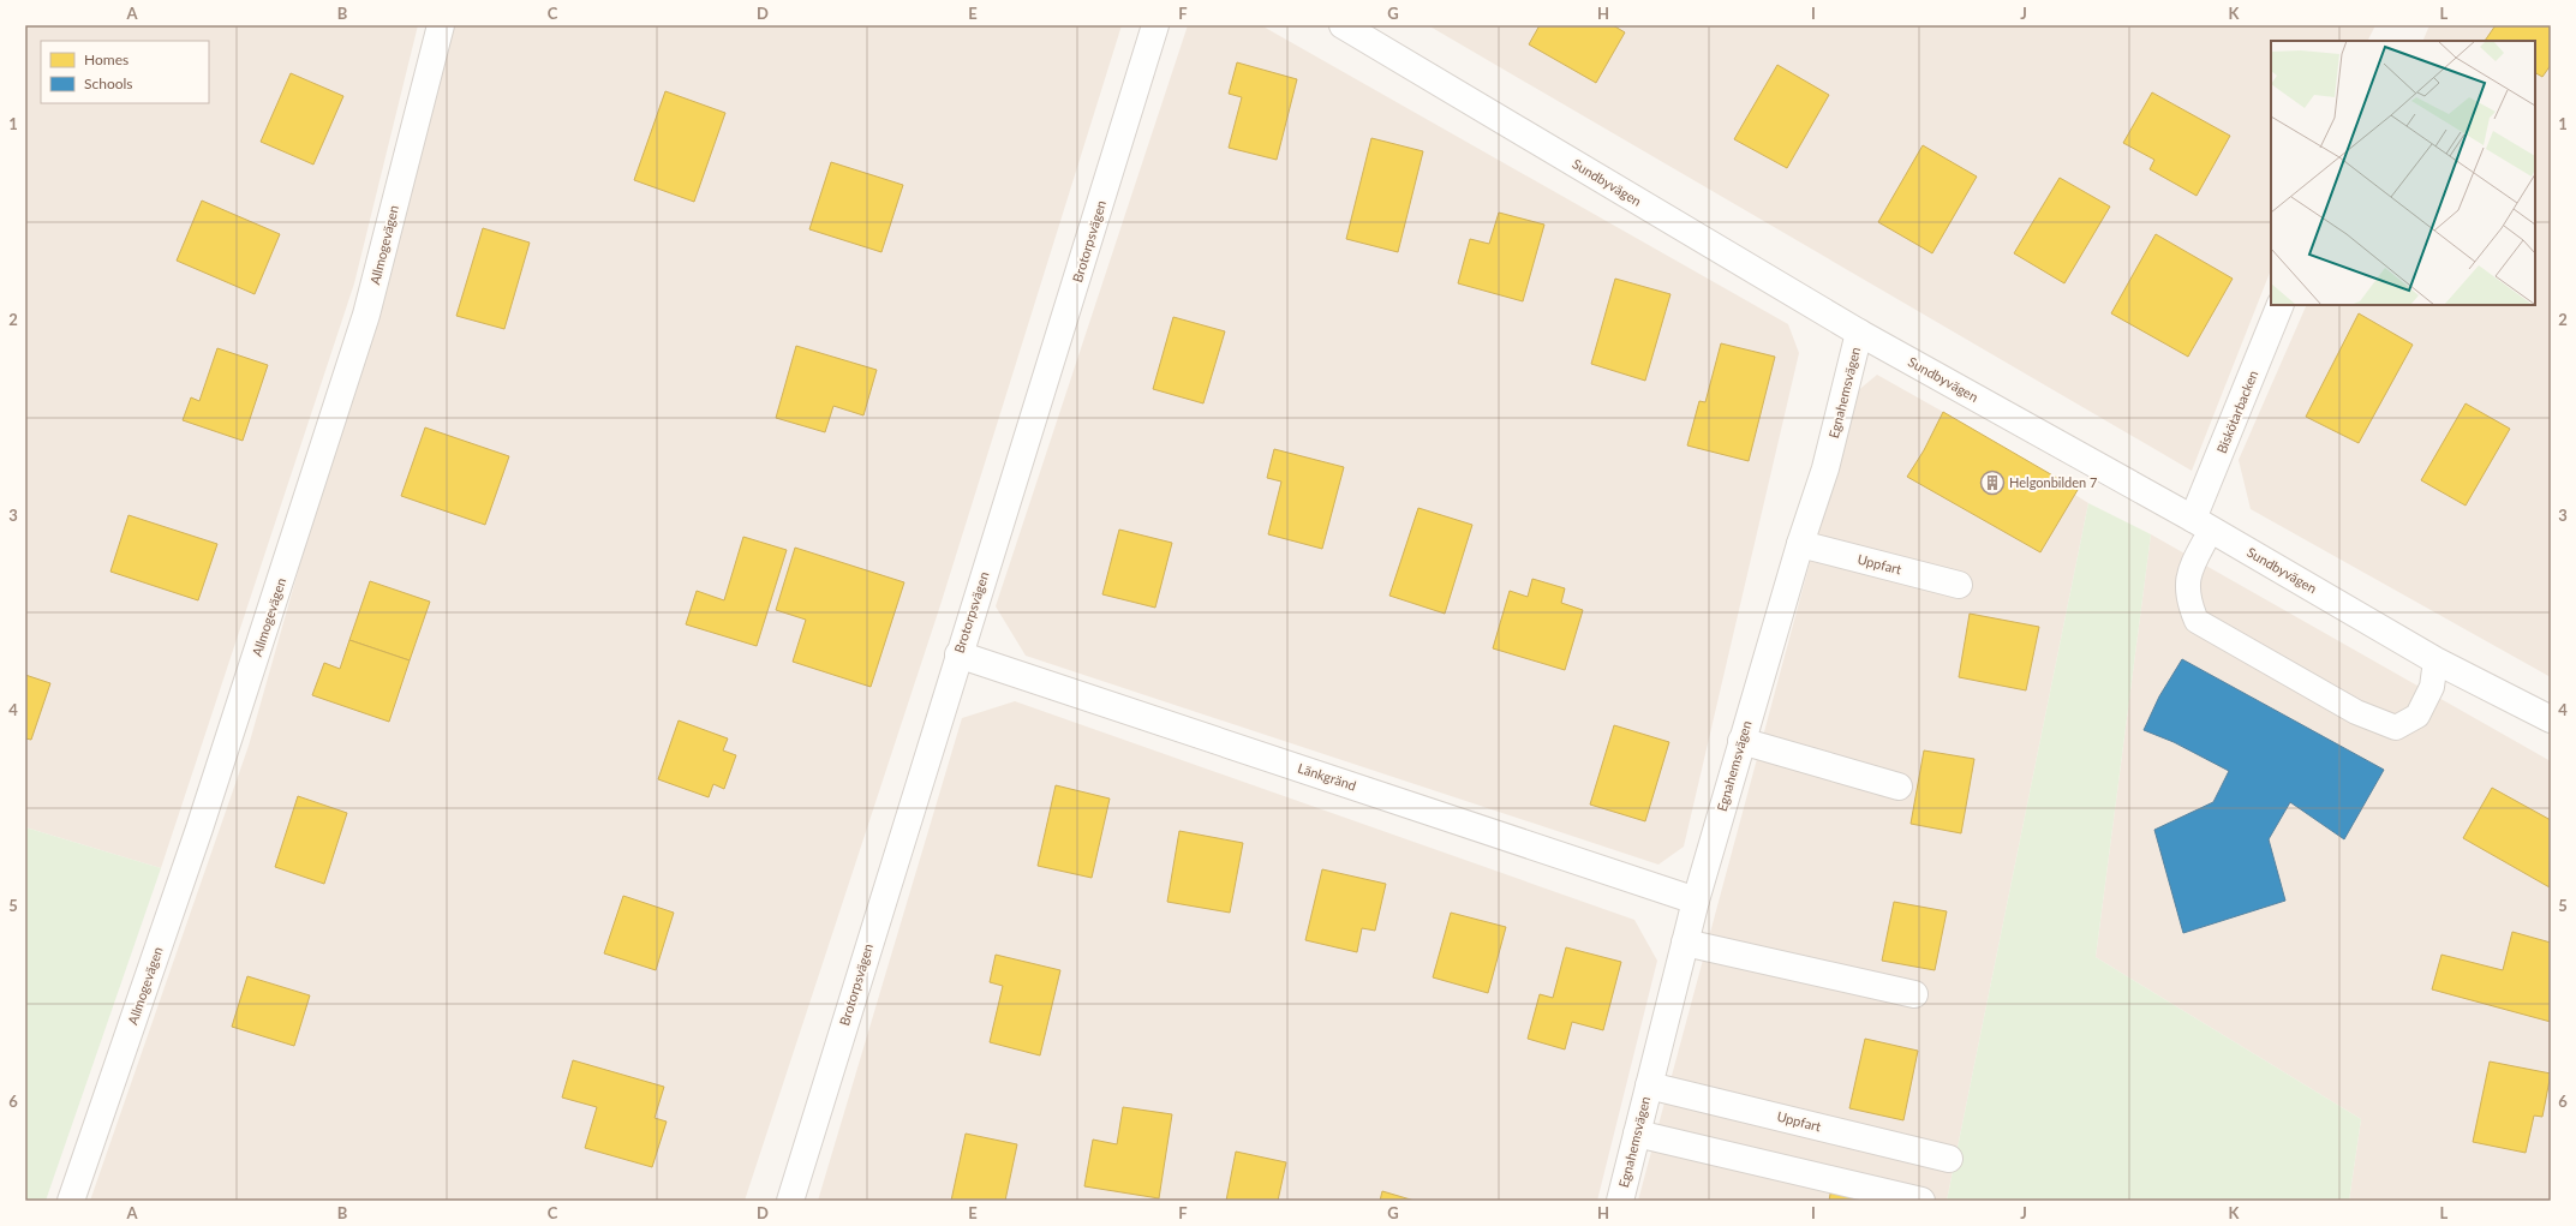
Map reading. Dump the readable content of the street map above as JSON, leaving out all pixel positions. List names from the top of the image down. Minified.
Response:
{"streets":{"street":["Sundbyvägen","Brotorpsvägen","Allmogevägen","Egnahemsvägen","Biskötarbacken","Uppfart","Länkgränd"]},"crossings":[["Sundbyvägen","Egnahemsvägen"],["Sundbyvägen","Biskötarbacken"],["Brotorpsvägen","Länkgränd"],["Egnahemsvägen","Uppfart"],["Egnahemsvägen","Länkgränd"]],"places":{"building":["Helgonbilden 7"]},"legend":["Homes","Schools"],"grid":{"columns":["A","B","C","D","E","F","G","H","I","J","K","L"],"rows":["1","2","3","4","5","6"]}}
